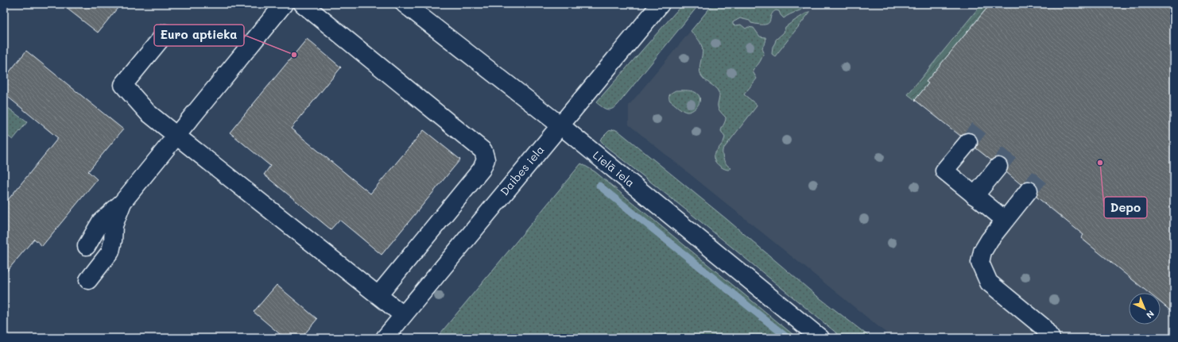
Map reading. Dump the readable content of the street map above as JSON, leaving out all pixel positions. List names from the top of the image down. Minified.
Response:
{"streets":{"street":["Lielā iela","Daibes iela"]},"crossings":[["Lielā iela","Daibes iela"]],"places":["Euro aptieka","Depo"],"north":"bottom right"}
